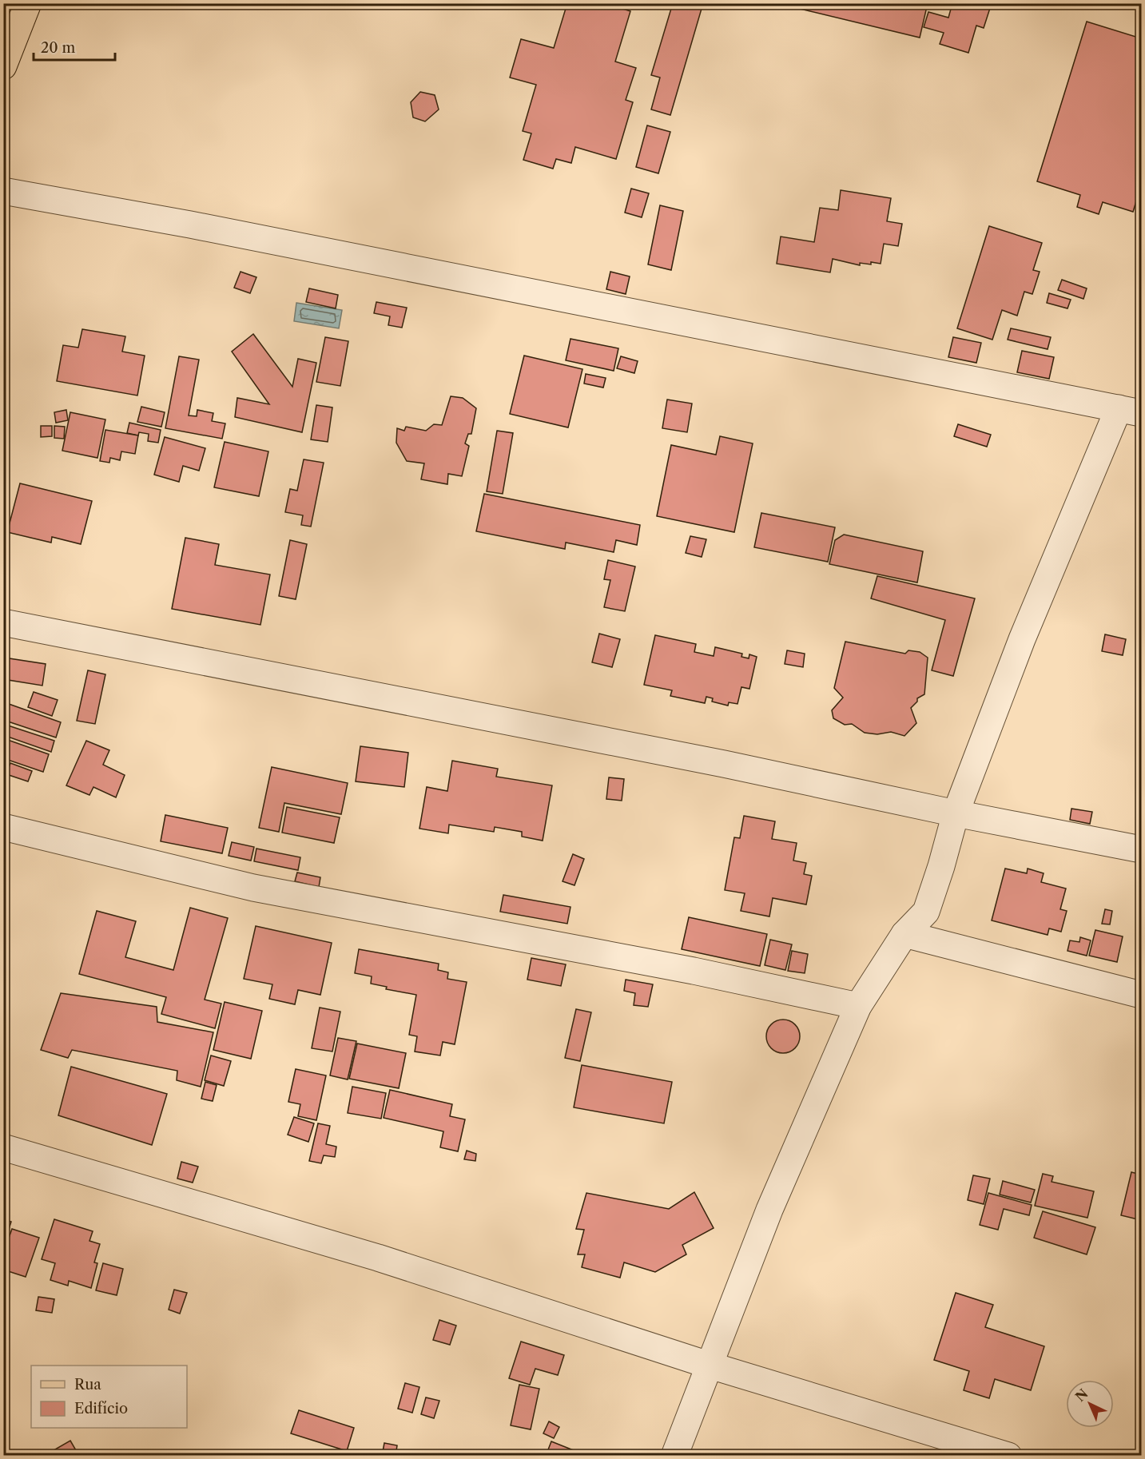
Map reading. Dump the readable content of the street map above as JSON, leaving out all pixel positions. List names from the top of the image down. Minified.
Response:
{"legend":["Rua","Edifício"],"scale_bar":"20 m","north":"top left"}
